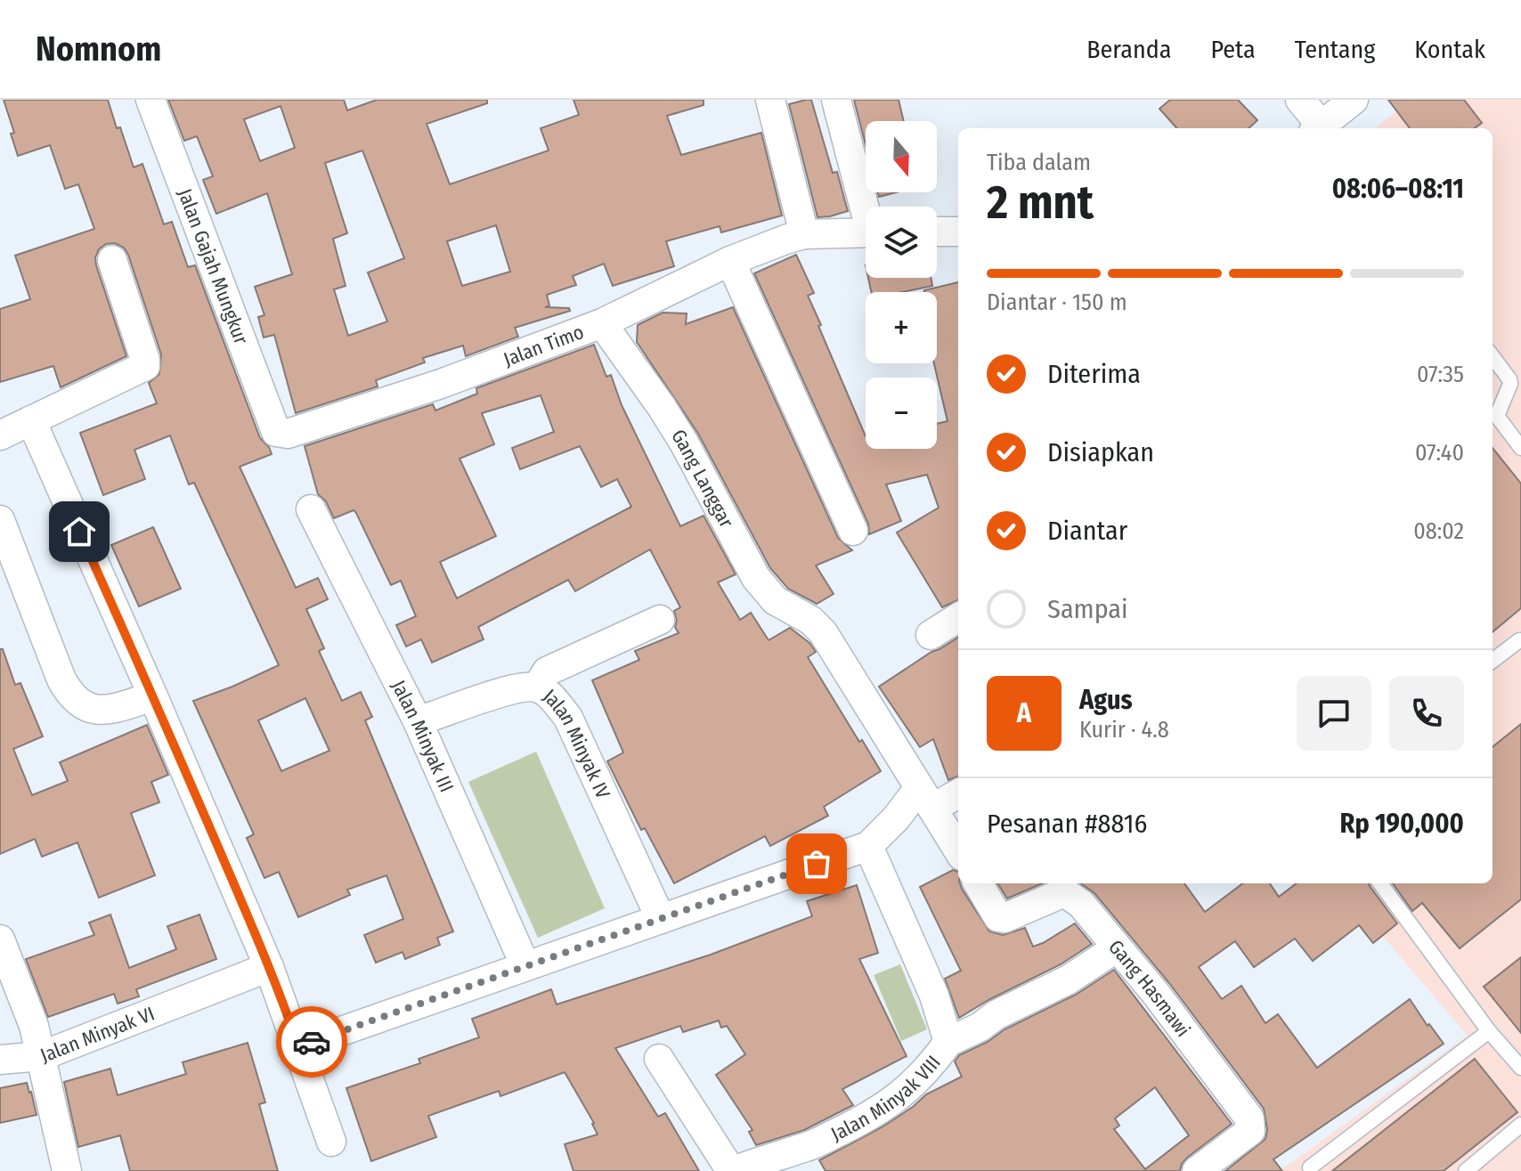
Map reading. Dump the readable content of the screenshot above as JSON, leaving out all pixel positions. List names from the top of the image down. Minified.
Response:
{"streets":{"street":["Jalan Gajah Mungkur","Jalan Timo","Gang Langgar","Jalan Minyak III","Jalan Minyak IV","Gang Hasmawi","Jalan Minyak VI","Jalan Minyak VIII"]},"crossings":[["Jalan Gajah Mungkur","Jalan Timo"],["Jalan Timo","Gang Langgar"],["Jalan Minyak III","Jalan Minyak IV"]],"north":"bottom","page":{"header":"Nomnom","nav":["Beranda","Peta","Tentang","Kontak"],"map_buttons":["+","−"],"heading":["2 mnt","Tiba dalam","08:06–08:11"],"panel":["Agus","Kurir · 4.8","Pesanan #8816","Rp 190,000"],"bar":"Diantar · 150 m","list":[["Diterima","07:35"],["Disiapkan","07:40"],["Diantar","08:02"],"Sampai"],"round":"A"}}
